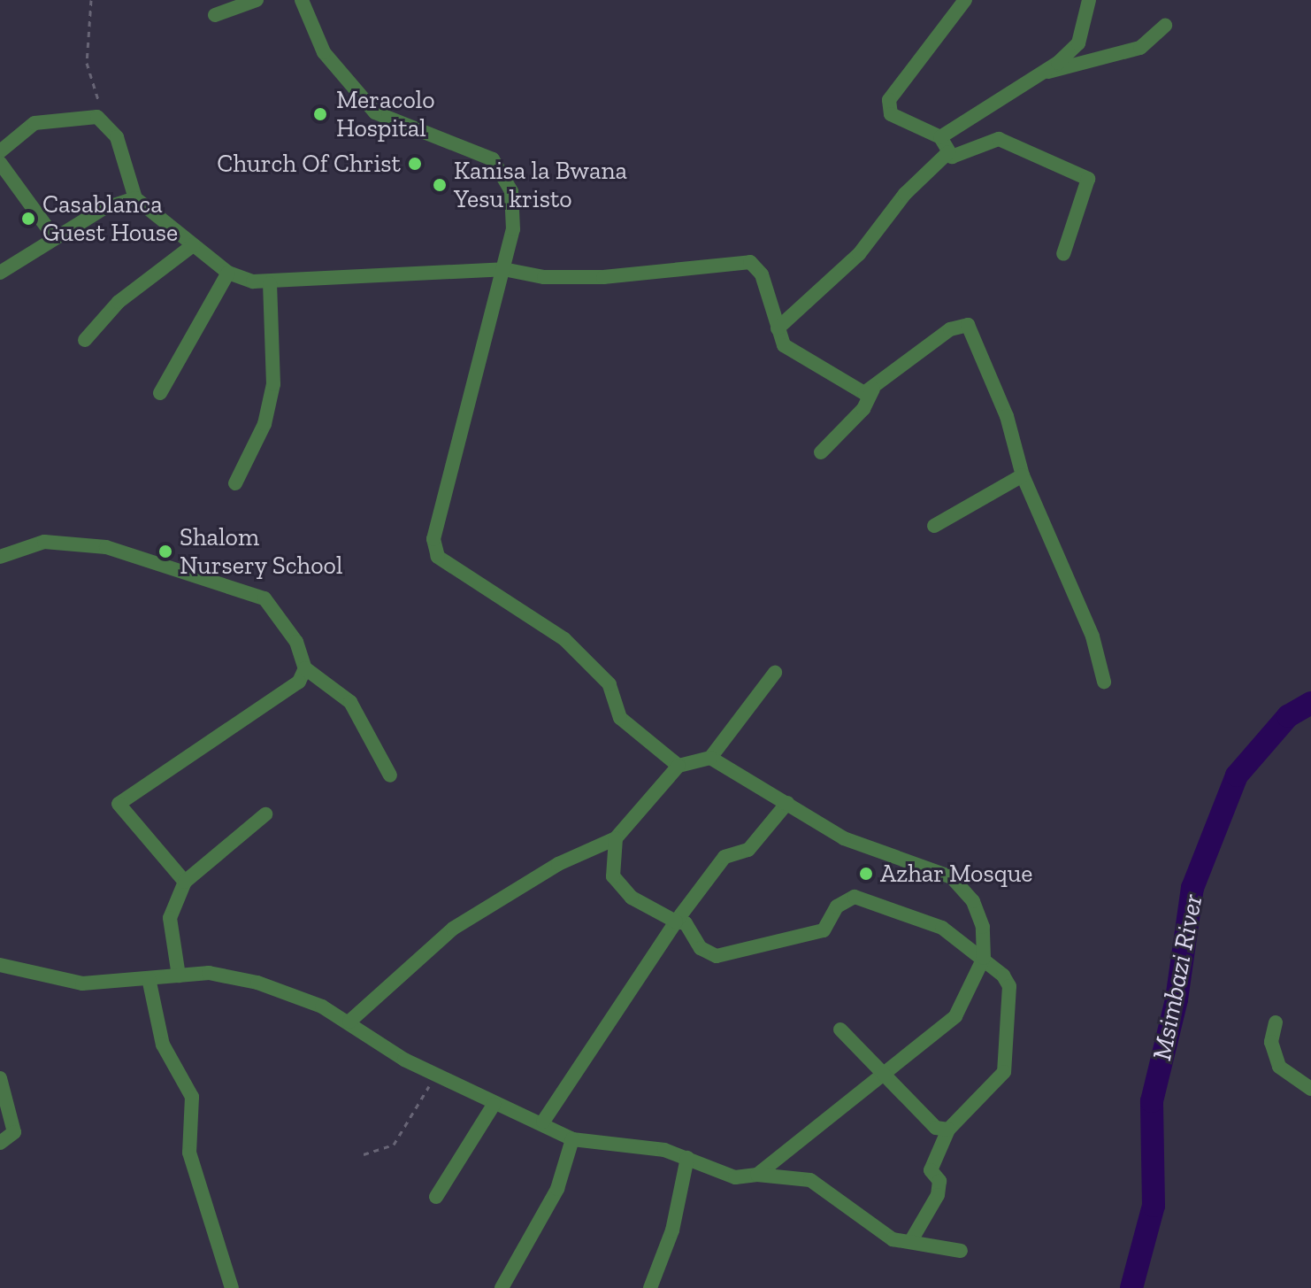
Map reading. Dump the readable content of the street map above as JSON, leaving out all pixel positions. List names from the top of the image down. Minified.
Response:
{"water":["Msimbazi River"],"places":["Meracolo Hospital","Church Of Christ","Kanisa la Bwana Yesu kristo","Casablanca Guest House","Shalom Nursery School","Azhar Mosque"]}
